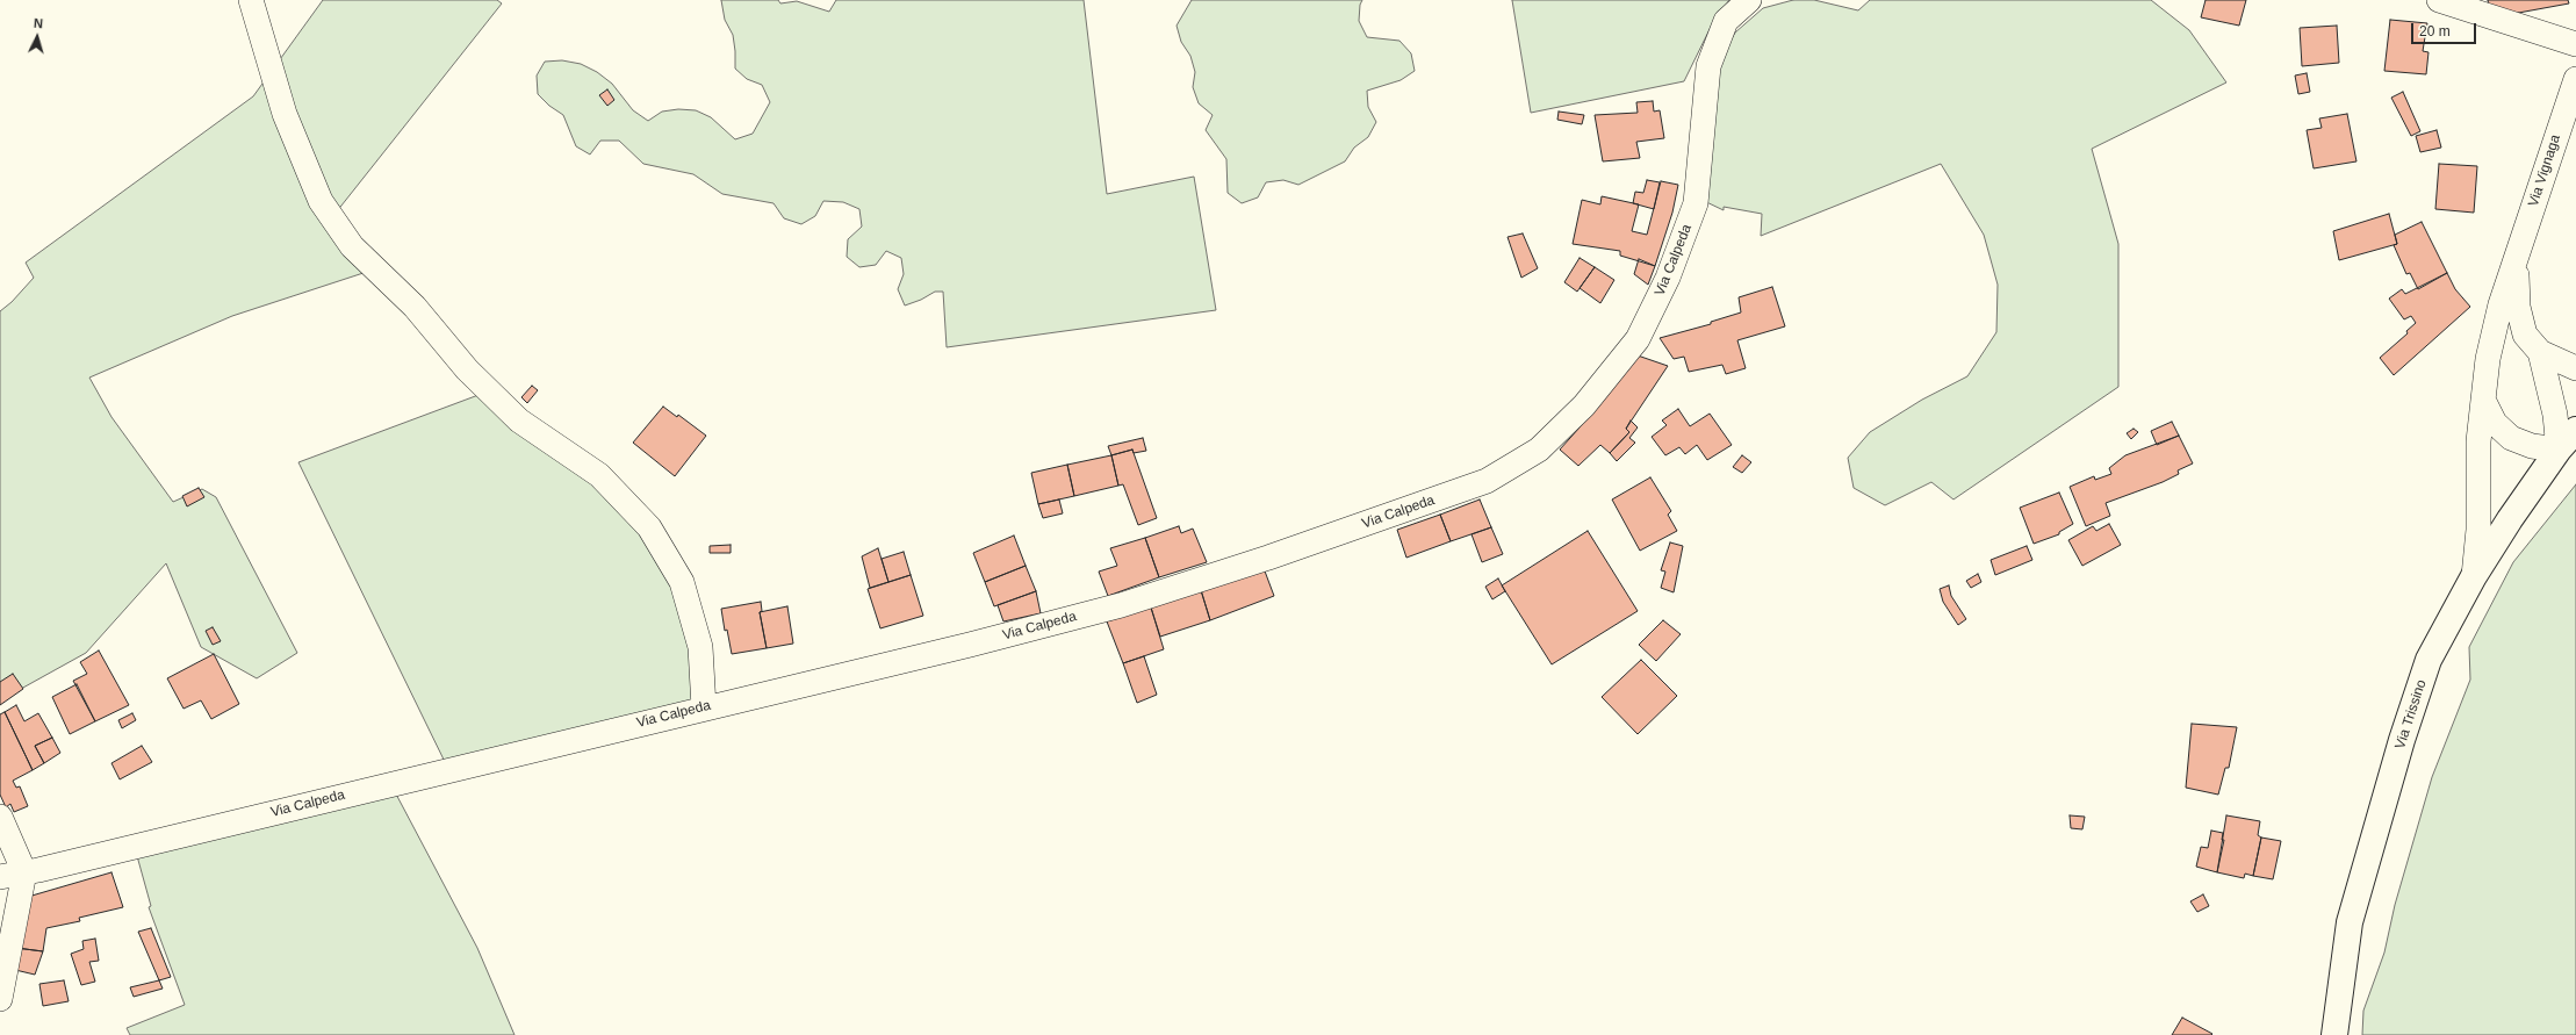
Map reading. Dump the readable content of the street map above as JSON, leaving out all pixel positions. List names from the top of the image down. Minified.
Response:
{"streets":{"main road":["Via Trissino"],"street":["Via Vignaga","Via Calpeda"]},"crossings":[["Via Vignaga","Via Trissino"]],"scale_bar":"20 m","north":"top"}
